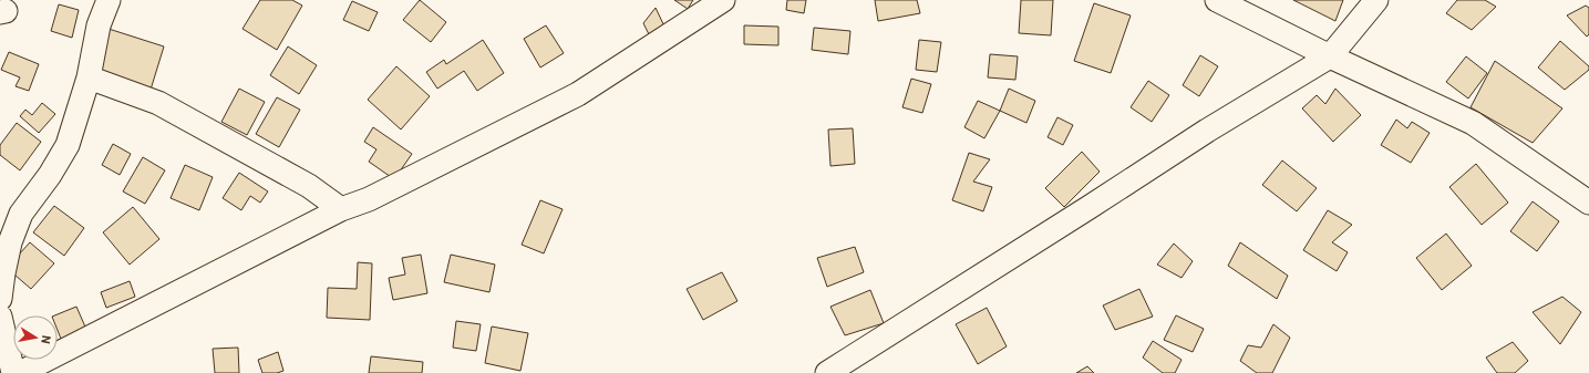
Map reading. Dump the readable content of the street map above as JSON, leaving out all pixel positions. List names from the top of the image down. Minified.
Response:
{"north":"right"}
